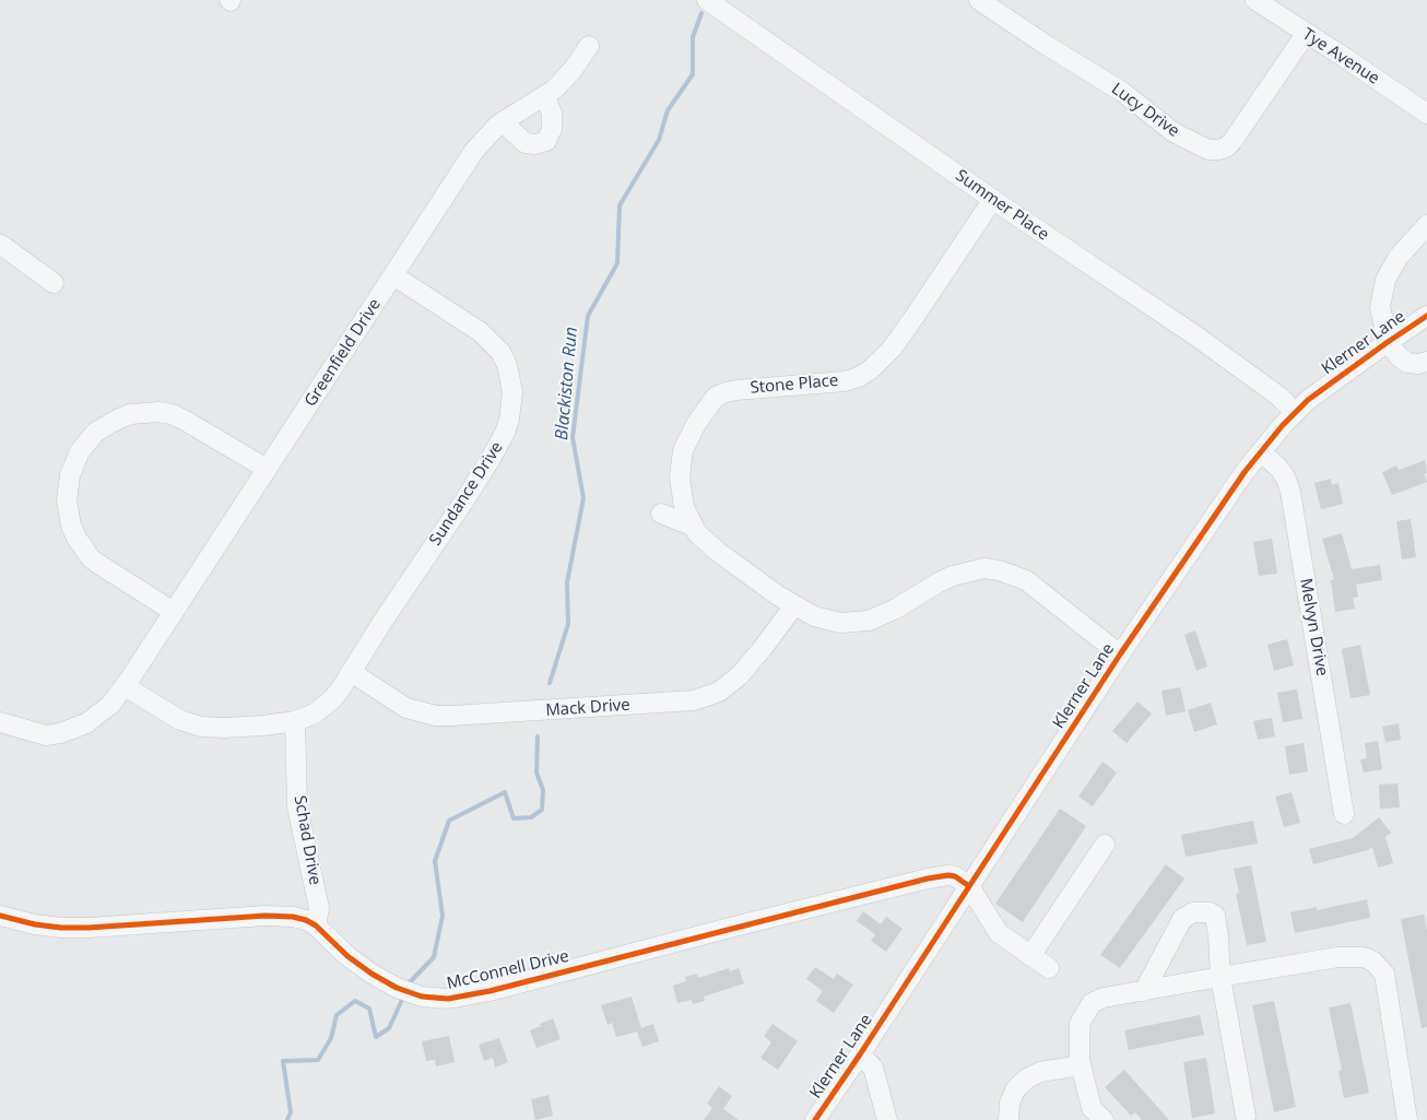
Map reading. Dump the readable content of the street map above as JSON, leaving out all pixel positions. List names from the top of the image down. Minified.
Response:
{"streets":{"street":["Tye Avenue","Lucy Drive","Summer Place","Klerner Lane","Greenfield Drive","Stone Place","Sundance Drive","Melvyn Drive","Mack Drive","Schad Drive","McConnell Drive"]},"crossings":[["Tye Avenue","Lucy Drive"],["Summer Place","Klerner Lane"],["Summer Place","Stone Place"],["Klerner Lane","Stone Place"],["Klerner Lane","Melvyn Drive"],["Klerner Lane","McConnell Drive"],["Greenfield Drive","Sundance Drive"],["Stone Place","Mack Drive"],["Sundance Drive","Mack Drive"],["Sundance Drive","Schad Drive"],["Schad Drive","McConnell Drive"]],"water":["Blackiston Run"]}
